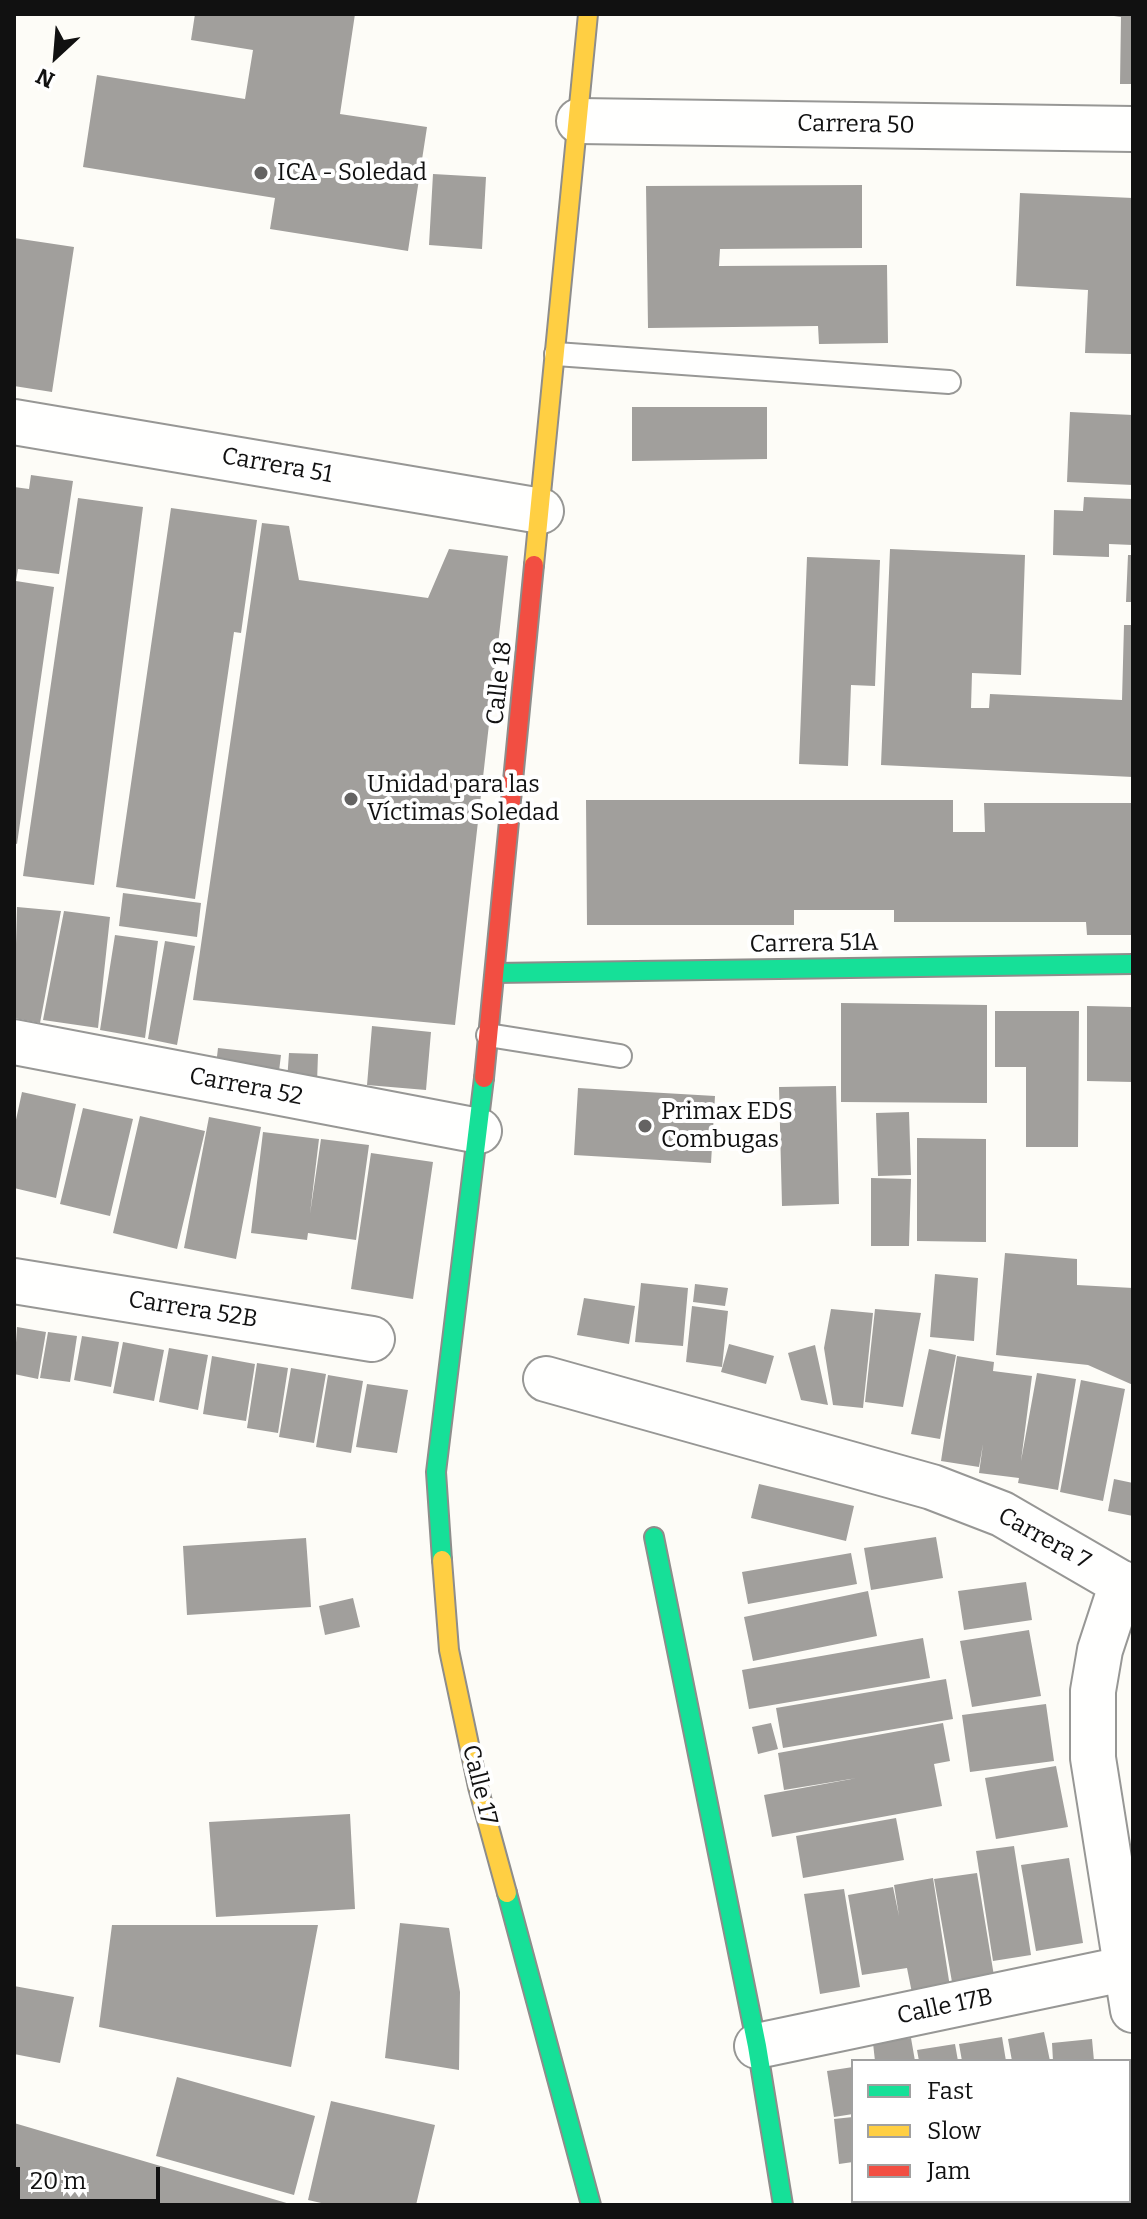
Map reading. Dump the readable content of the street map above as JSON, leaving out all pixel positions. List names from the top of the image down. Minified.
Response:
{"streets":{"main road":["Calle 18","Carrera 51A","Calle 17"],"street":["Carrera 50","Carrera 51","Carrera 52","Carrera 52B","Carrera 7","Calle 17B"]},"crossings":[["Carrera 50","Calle 18"],["Carrera 51","Calle 18"],["Calle 18","Carrera 51A"],["Calle 18","Carrera 52"],["Calle 18","Calle 17"],["Carrera 7","Calle 17B"]],"places":["ICA - Soledad","Unidad para las Víctimas Soledad","Primax EDS Combugas"],"legend":["Fast","Slow","Jam"],"scale_bar":"20 m","north":"bottom left"}
